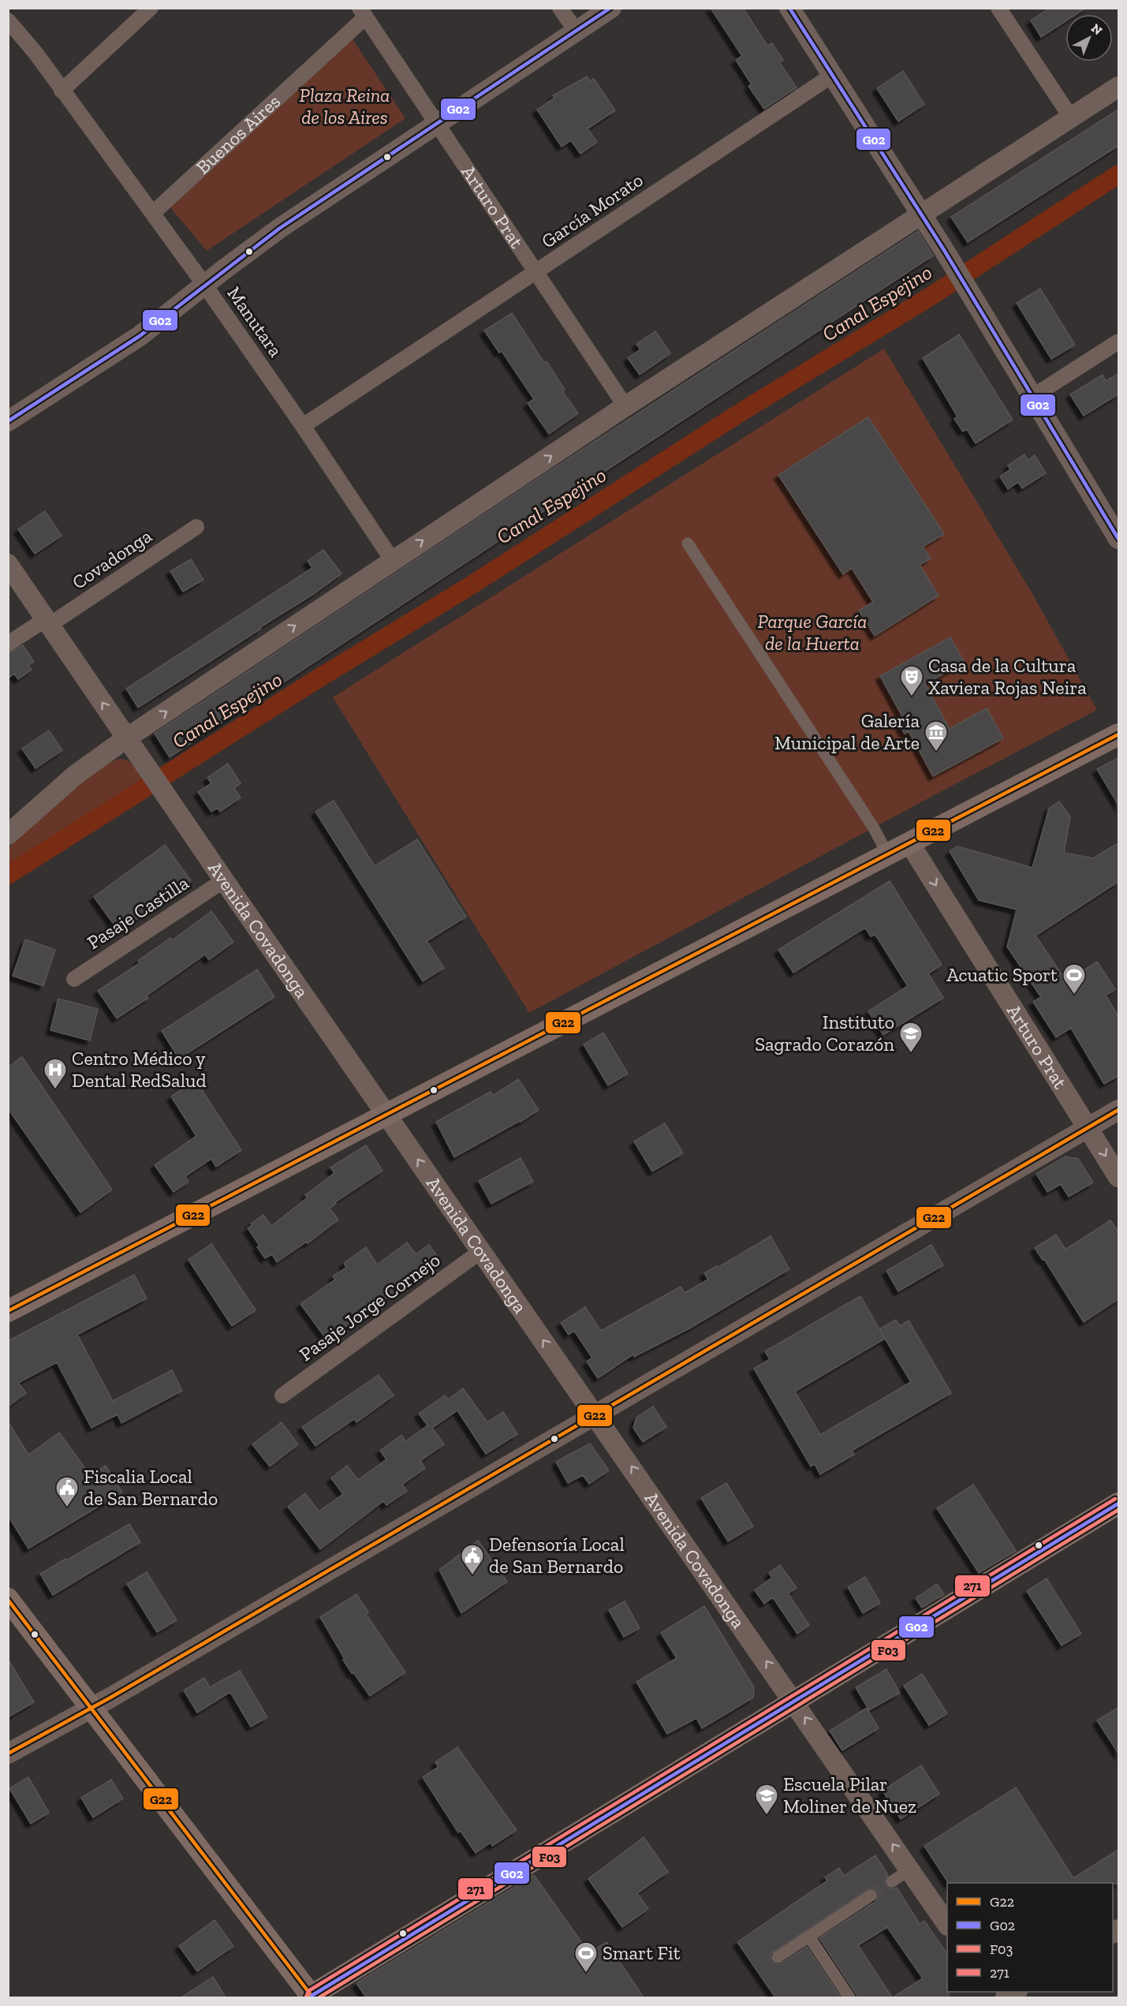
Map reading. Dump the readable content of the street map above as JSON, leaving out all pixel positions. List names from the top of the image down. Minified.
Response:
{"streets":{"street":["Buenos Aires","Arturo Prat","García Morato","Manutara","Covadonga","Pasaje Castilla","Avenida Covadonga","Pasaje Jorge Cornejo"]},"crossings":[["Buenos Aires","Arturo Prat"],["Buenos Aires","Manutara"],["Arturo Prat","García Morato"],["García Morato","Manutara"],["Covadonga","Avenida Covadonga"],["Pasaje Castilla","Avenida Covadonga"],["Avenida Covadonga","Pasaje Jorge Cornejo"]],"one_way":["Arturo Prat","Avenida Covadonga"],"water":["Canal Espejino"],"parks":["Plaza Reina de los Aires","Parque García de la Huerta"],"places":{"theatre":["Casa de la Cultura Xaviera Rojas Neira"],"museum":["Galería Municipal de Arte"],"sports":["Acuatic Sport","Smart Fit"],"school or university":["Instituto Sagrado Corazón","Escuela Pilar Moliner de Nuez"],"hospital":["Centro Médico y Dental RedSalud"],"public building":["Fiscalia Local de San Bernardo","Defensoría Local de San Bernardo"]},"lines":["transit line G02","transit line G22","transit line 271","transit line F03"],"legend":["G22","G02","F03","271"],"north":"top right"}
